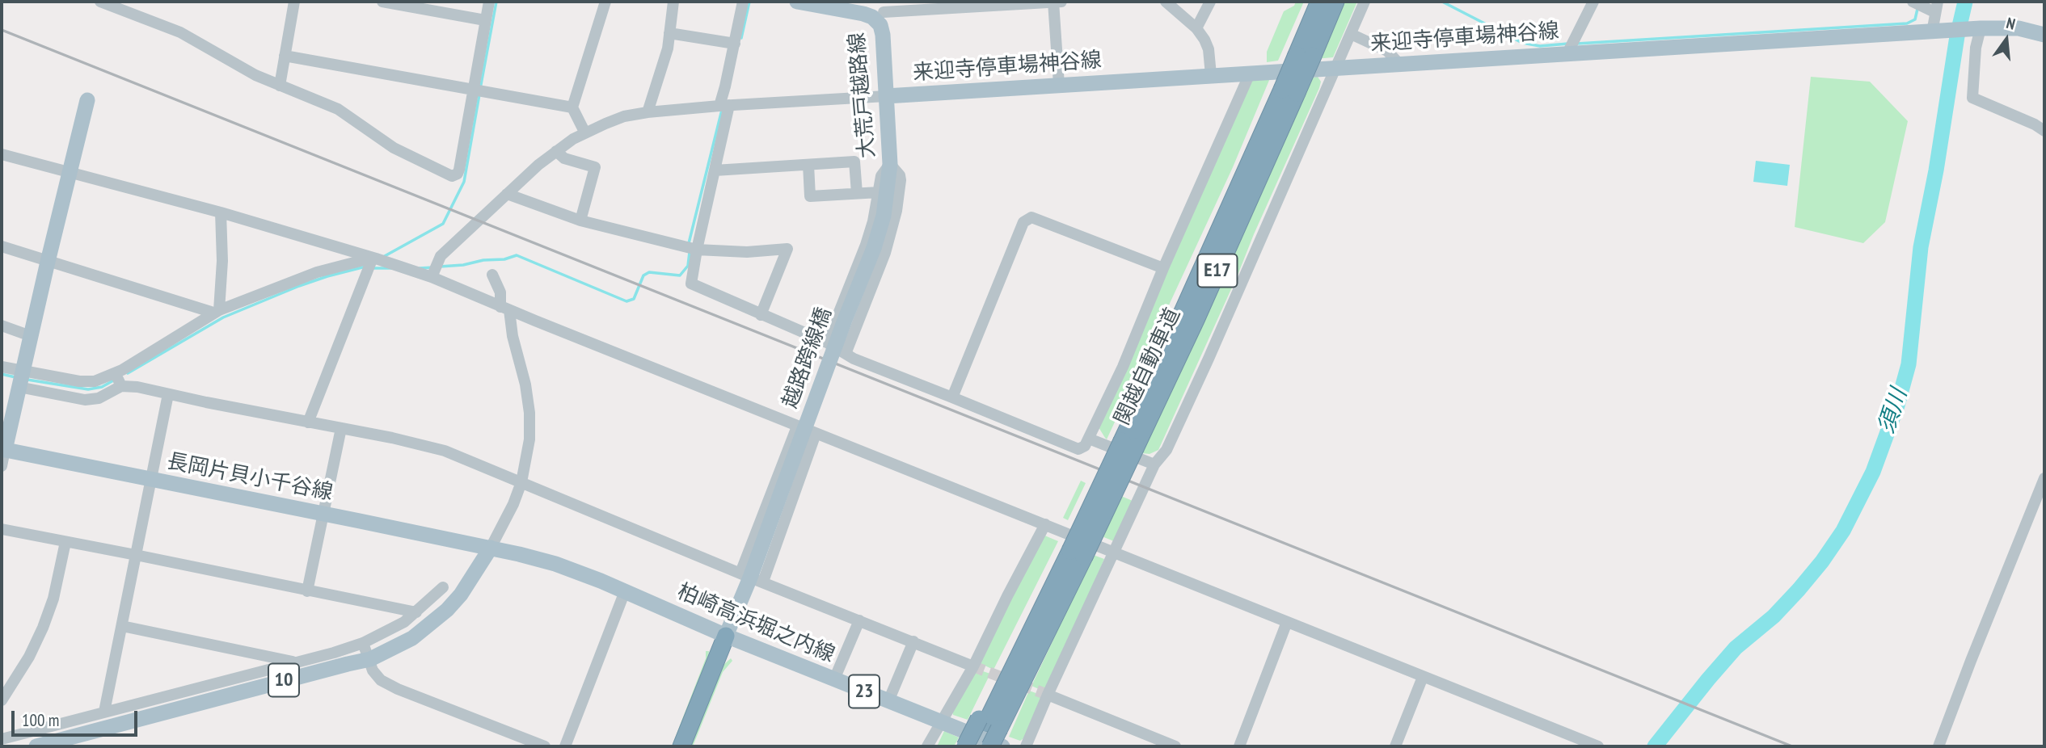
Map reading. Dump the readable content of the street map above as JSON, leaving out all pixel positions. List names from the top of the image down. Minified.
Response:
{"streets":{"highway":["E17","関越自動車道"],"main road":["来迎寺停車場神谷線","大荒戸越路線","越路跨線橋","長岡片貝小千谷線","柏崎高浜堀之内線","10","23"]},"crossings":[["来迎寺停車場神谷線","大荒戸越路線"],["大荒戸越路線","越路跨線橋"],["関越自動車道","柏崎高浜堀之内線"],["長岡片貝小千谷線","柏崎高浜堀之内線"],["長岡片貝小千谷線","10"],["柏崎高浜堀之内線","10"]],"water":["須川"],"scale_bar":"100 m","north":"top"}
